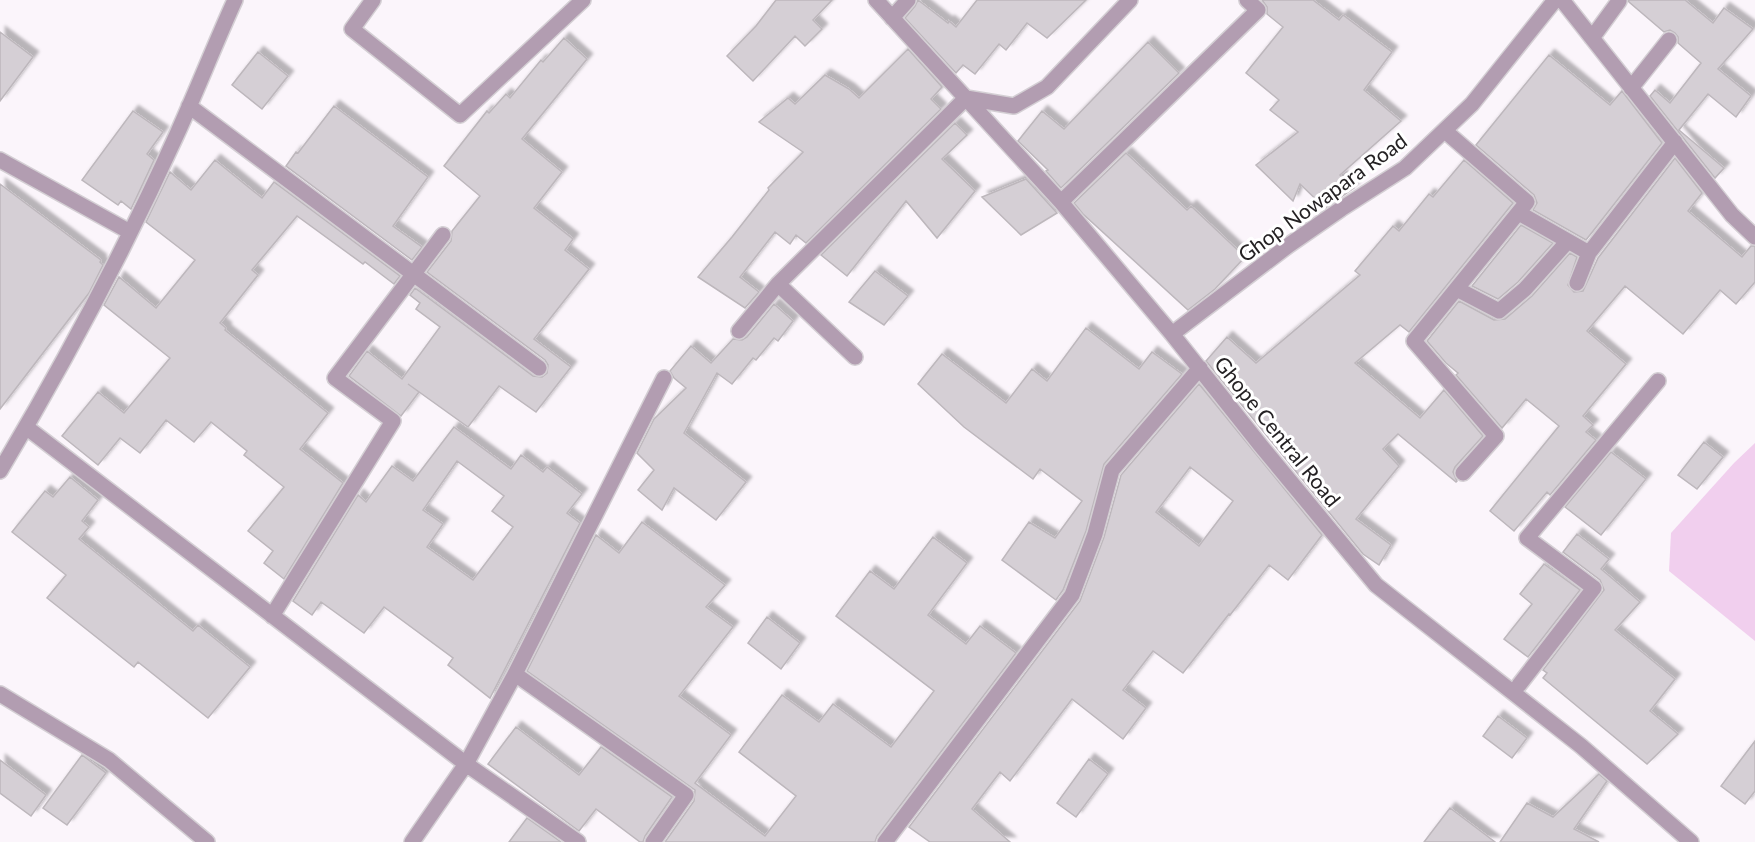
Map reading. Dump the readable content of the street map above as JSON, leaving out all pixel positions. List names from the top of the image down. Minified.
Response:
{"streets":{"street":["Ghop Nowapara Road","Ghope Central Road"]},"crossings":[["Ghop Nowapara Road","Ghope Central Road"]]}
